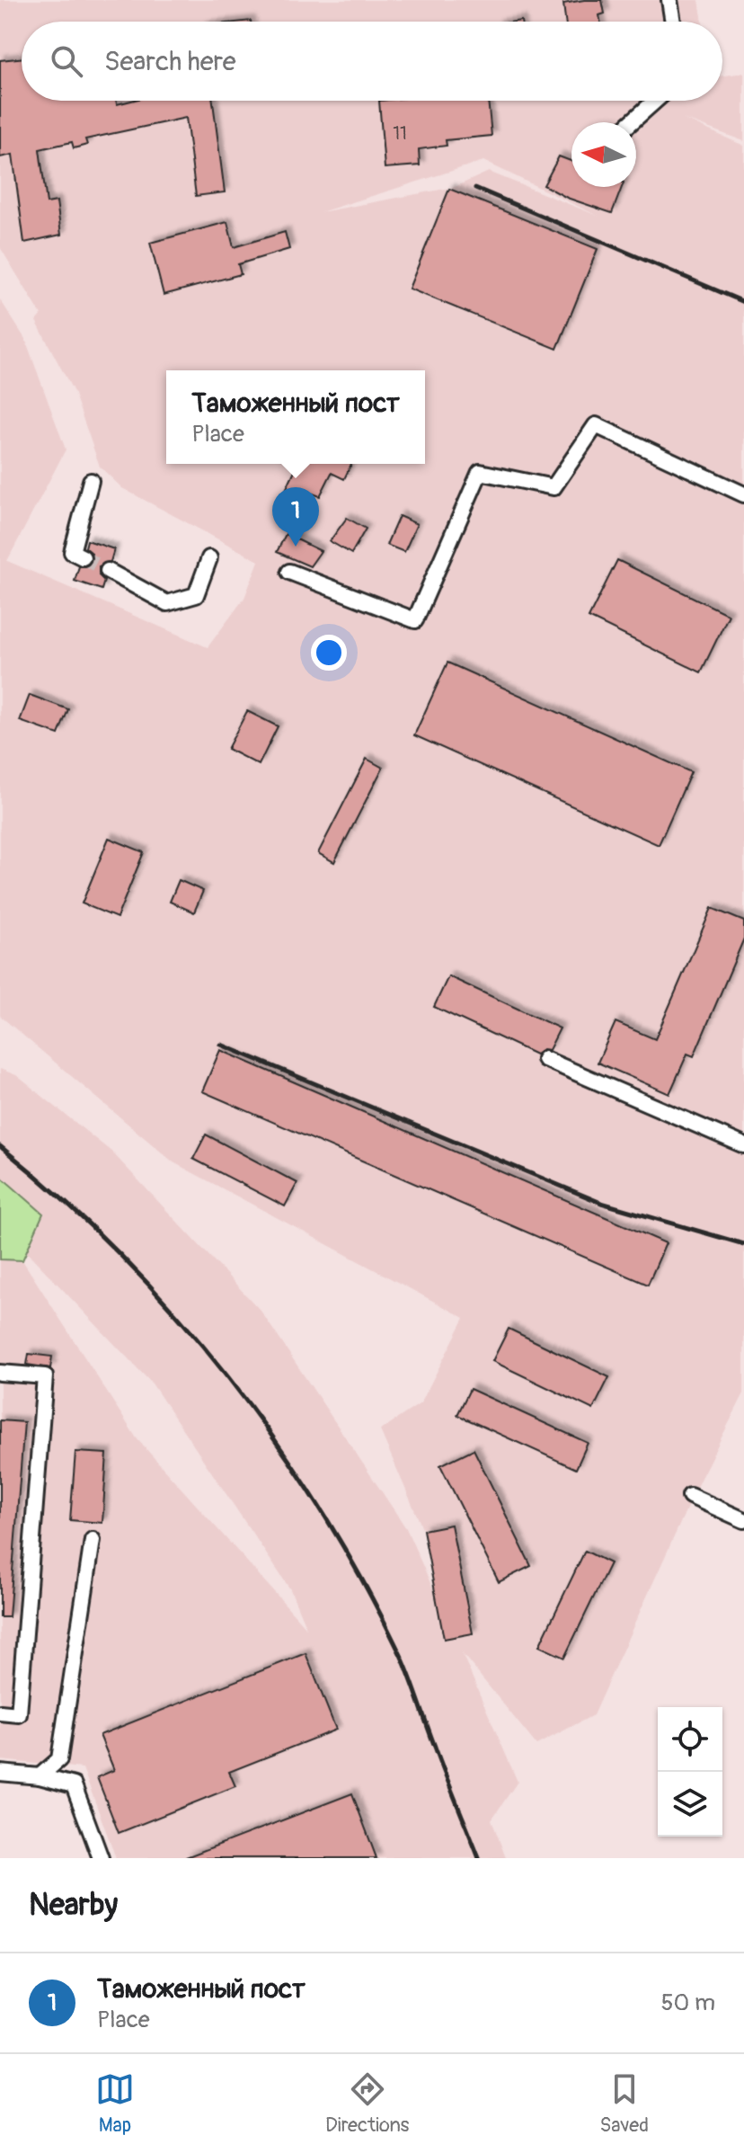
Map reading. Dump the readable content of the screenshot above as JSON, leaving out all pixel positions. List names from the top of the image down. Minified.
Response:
{"house_numbers":["11"],"north":"left","page":{"search":"Search here","popup":["Таможенный пост","Place"],"pins":"1","heading":"Nearby","list":[{"mark":"1","name":"Таможенный пост","note":"Place","value":"50 m"}],"nav":["Map","Directions","Saved"]}}
